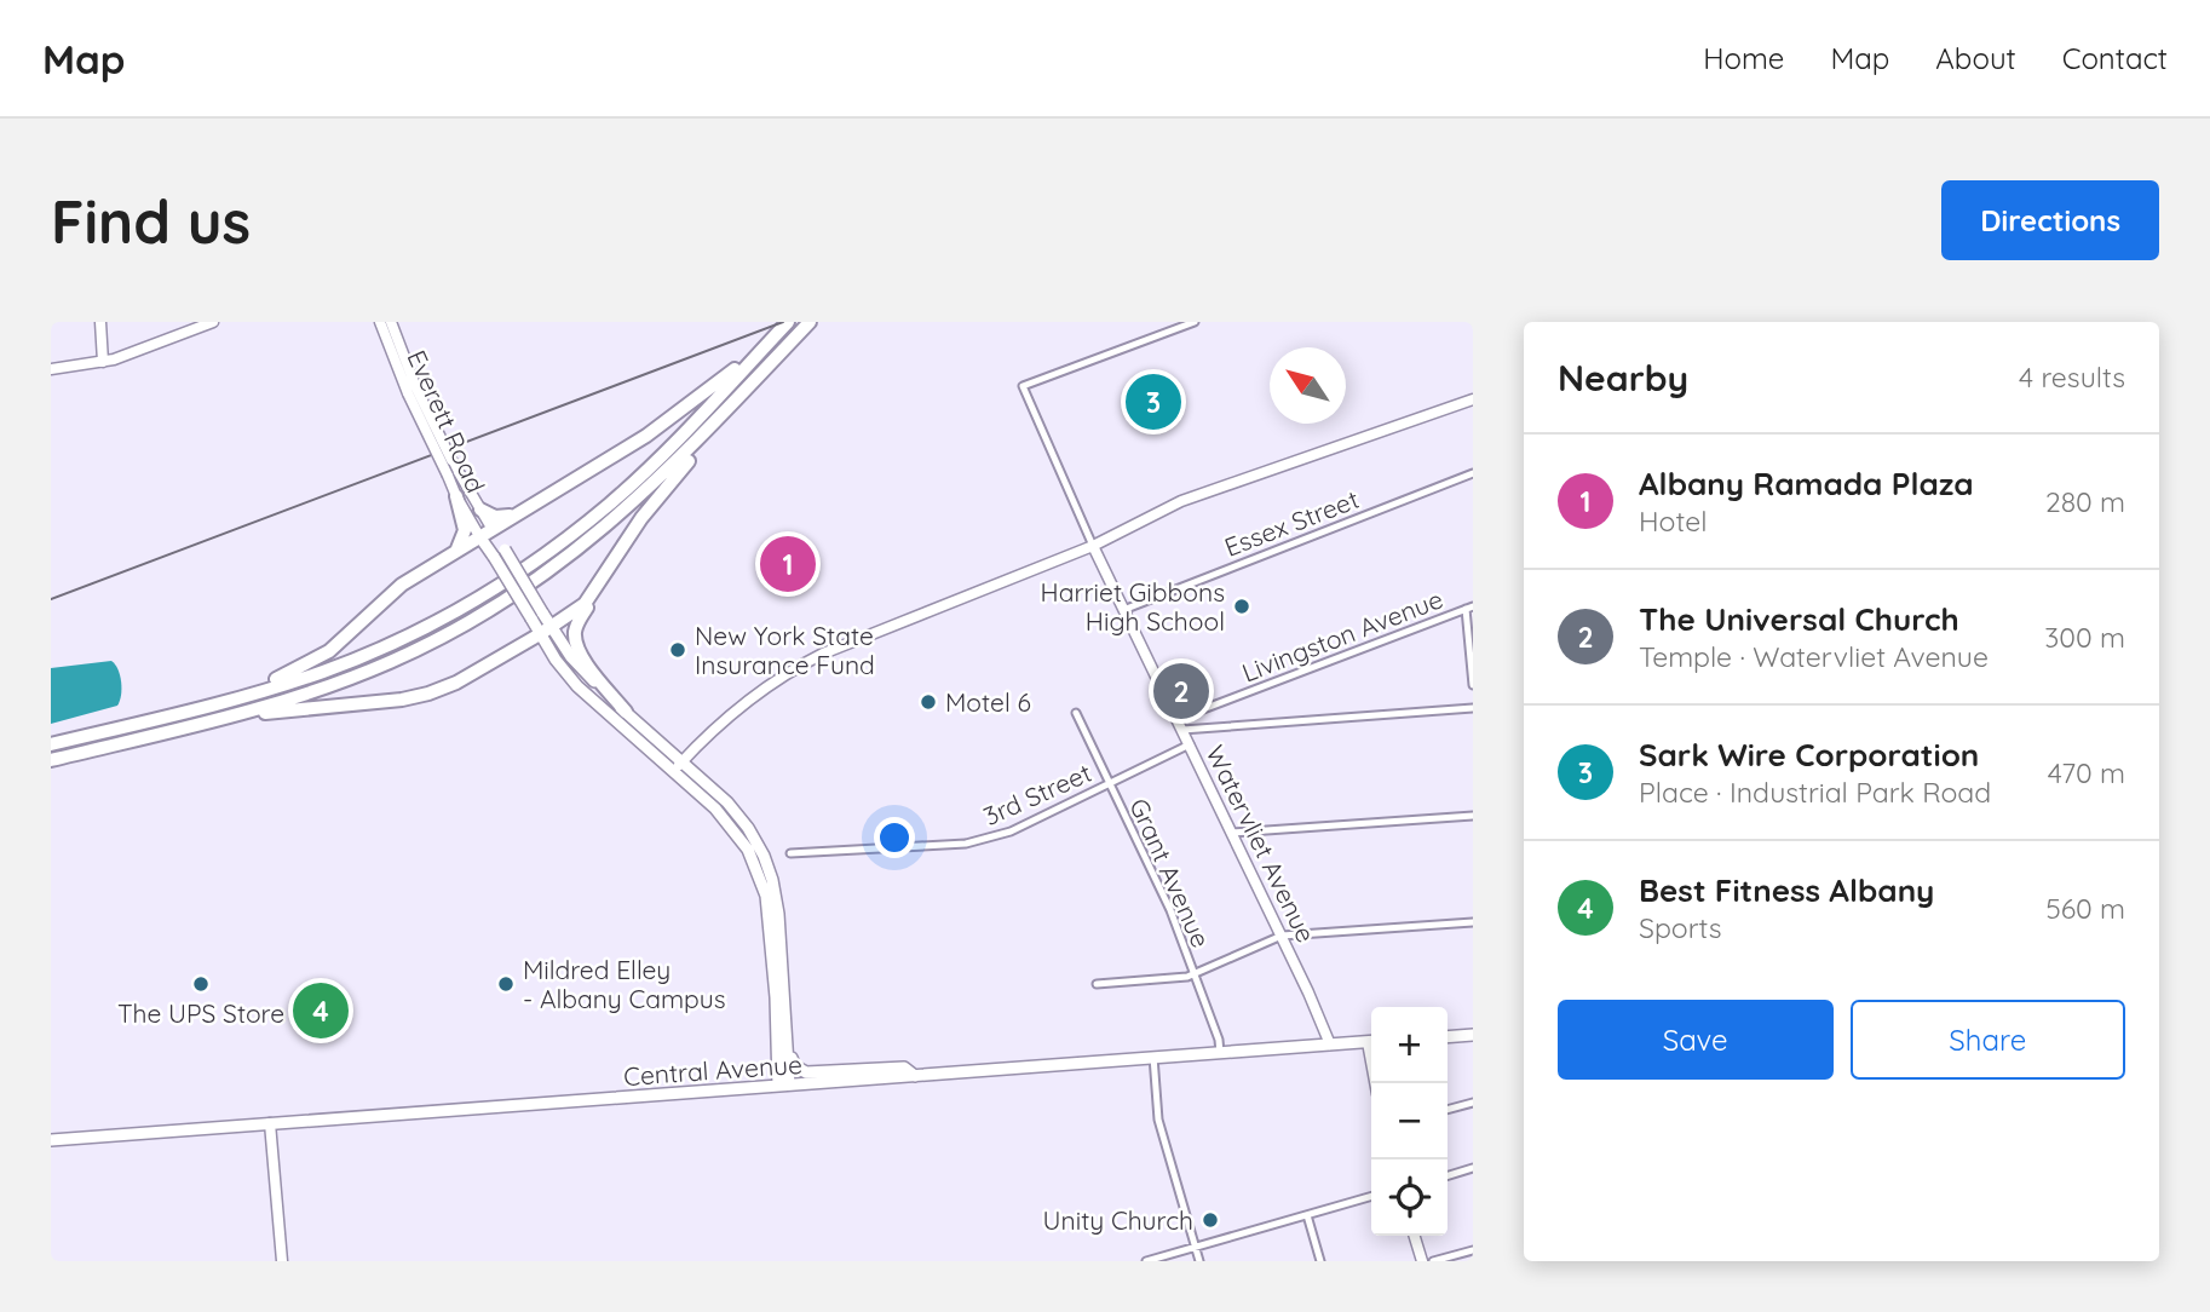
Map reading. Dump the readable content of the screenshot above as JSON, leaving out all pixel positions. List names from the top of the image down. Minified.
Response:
{"streets":{"main road":["Central Avenue"],"street":["Everett Road","Essex Street","Livingston Avenue","3rd Street","Watervliet Avenue","Grant Avenue"]},"crossings":[["Essex Street","Watervliet Avenue"],["Livingston Avenue","Watervliet Avenue"],["3rd Street","Watervliet Avenue"],["3rd Street","Grant Avenue"],["Watervliet Avenue","Central Avenue"],["Grant Avenue","Central Avenue"]],"places":["Harriet Gibbons High School","New York State Insurance Fund","Motel 6","The UPS Store","Mildred Elley - Albany Campus","Unity Church"],"north":"top left","page":{"header":"Map","nav":["Home","Map","About","Contact"],"buttons":["Directions",["Save","Share"]],"title":"Find us","heading":["Nearby","4 results"],"pins":["3","1","2","4"],"list":[{"mark":"1","name":"Albany Ramada Plaza","note":"Hotel","value":"280 m"},{"mark":"2","name":"The Universal Church","note":"Temple · Watervliet Avenue","value":"300 m"},{"mark":"3","name":"Sark Wire Corporation","note":"Place · Industrial Park Road","value":"470 m"},{"mark":"4","name":"Best Fitness Albany","note":"Sports","value":"560 m"}],"map_buttons":["+","−"]}}
